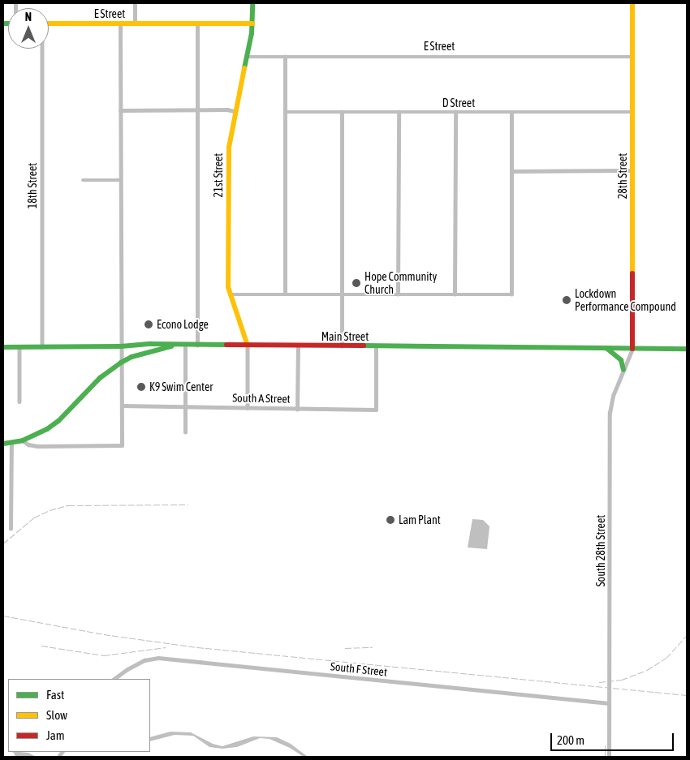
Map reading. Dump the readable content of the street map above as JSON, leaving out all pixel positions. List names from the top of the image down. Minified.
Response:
{"streets":{"main road":["E Street","21st Street","28th Street","Main Street"],"street":["D Street","18th Street","South A Street","South 28th Street","South F Street"]},"crossings":[["E Street","21st Street"],["E Street","28th Street"],["D Street","28th Street"],["21st Street","Main Street"],["28th Street","Main Street"],["28th Street","South 28th Street"],["18th Street","Main Street"],["Main Street","South A Street"],["Main Street","South 28th Street"],["South 28th Street","South F Street"]],"places":["Hope Community Church","Lockdown Performance Compound","Econo Lodge","K9 Swim Center","Lam Plant"],"legend":["Fast","Slow","Jam"],"scale_bar":"200 m","north":"top"}
